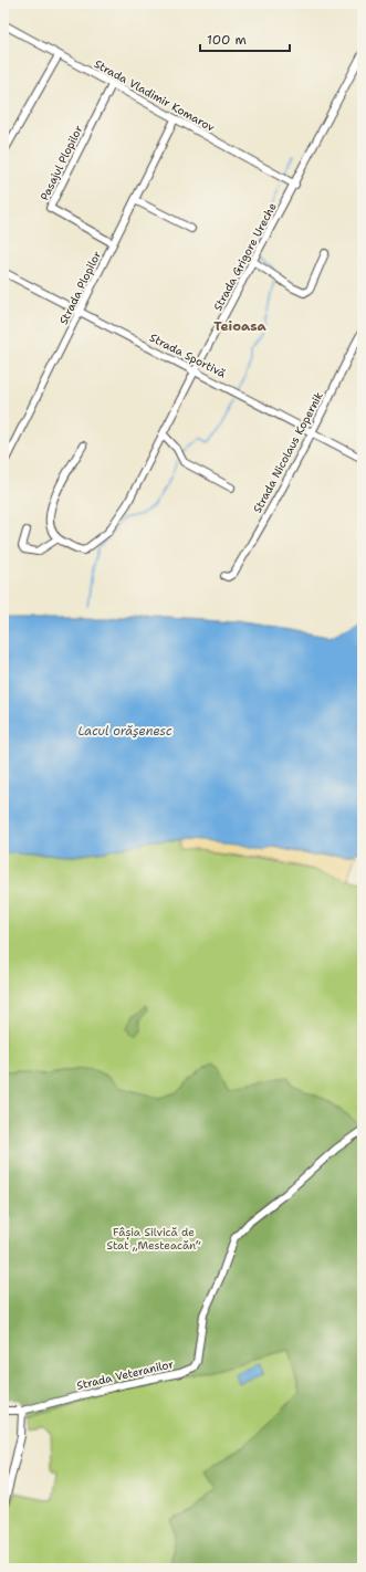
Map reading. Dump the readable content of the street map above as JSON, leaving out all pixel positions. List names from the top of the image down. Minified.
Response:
{"streets":{"street":["Strada Vladimir Komarov","Pasajul Plopilor","Strada Grigore Ureche","Strada Plopilor","Strada Sportivă","Strada Nicolaus Kopernik","Strada Veteranilor"]},"crossings":[["Strada Vladimir Komarov","Pasajul Plopilor"],["Strada Vladimir Komarov","Strada Grigore Ureche"],["Strada Vladimir Komarov","Strada Plopilor"],["Pasajul Plopilor","Strada Plopilor"],["Strada Grigore Ureche","Strada Sportivă"],["Strada Plopilor","Strada Sportivă"],["Strada Sportivă","Strada Nicolaus Kopernik"]],"districts":["Teioasa"],"water":["Lacul orăşenesc"],"parks":["Fâșia Silvică de Stat „Mesteacăn“"],"scale_bar":"100 m"}
